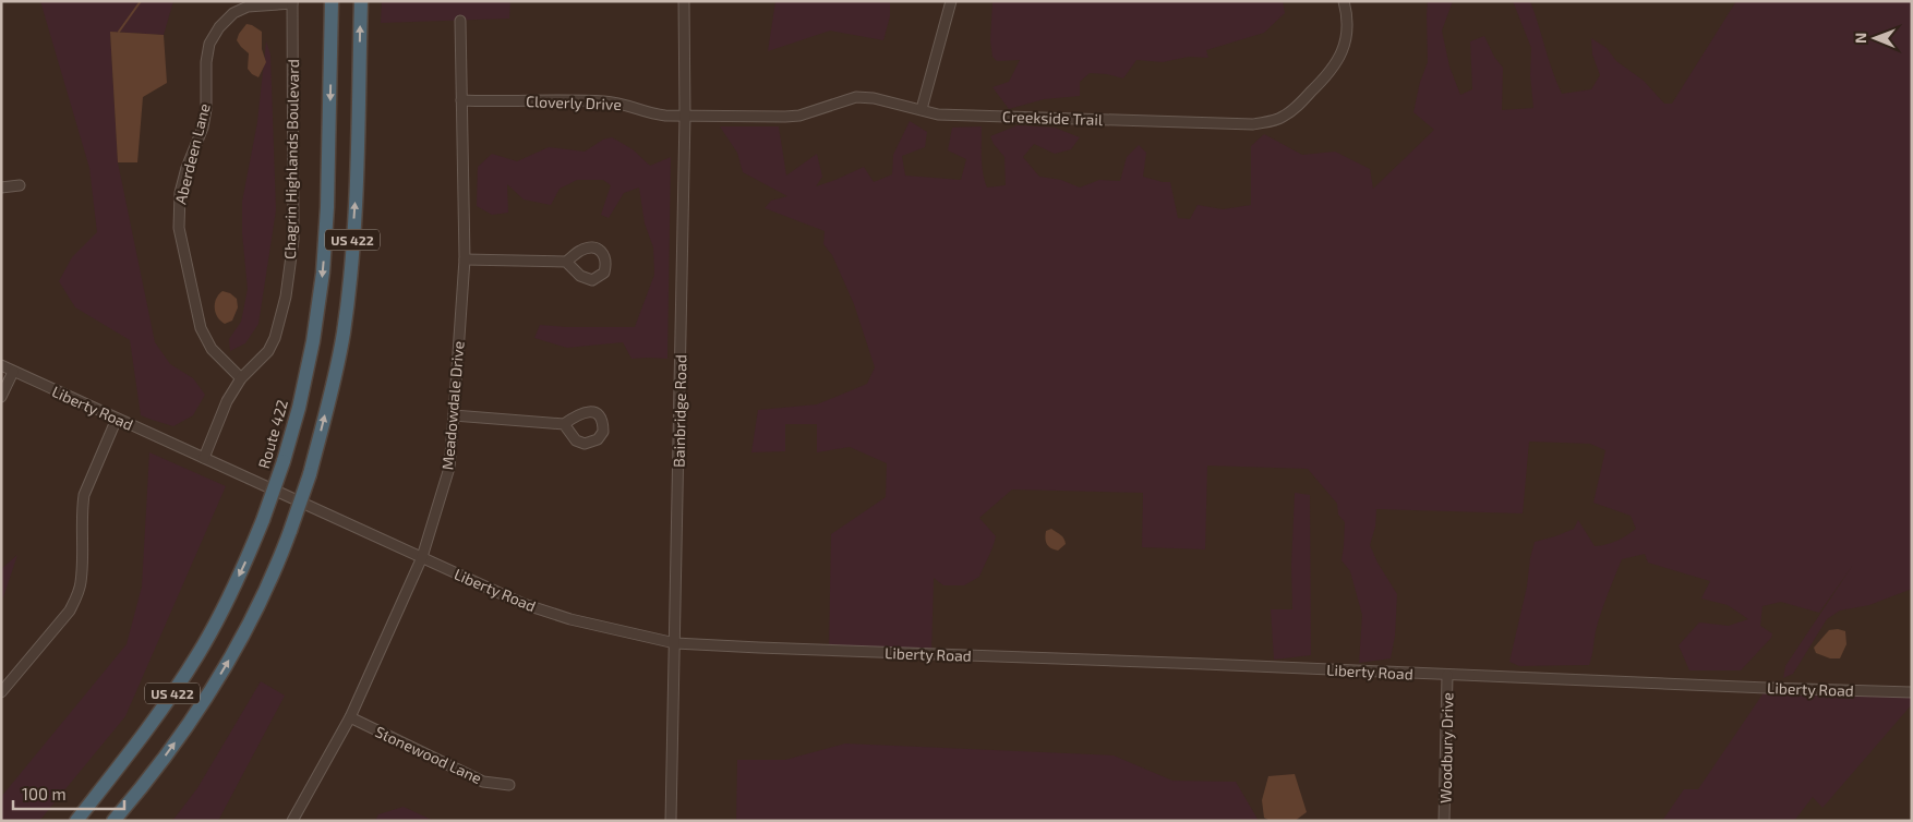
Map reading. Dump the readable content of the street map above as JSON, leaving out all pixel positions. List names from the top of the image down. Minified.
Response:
{"streets":{"highway":["US 422","Route 422"],"street":["Cloverly Drive","Creekside Trail","Aberdeen Lane","Chagrin Highlands Boulevard","Meadowdale Drive","Liberty Road","Bainbridge Road","Woodbury Drive","Stonewood Lane"]},"crossings":[["Cloverly Drive","Creekside Trail"],["Cloverly Drive","Meadowdale Drive"],["Cloverly Drive","Bainbridge Road"],["Creekside Trail","Bainbridge Road"],["Aberdeen Lane","Chagrin Highlands Boulevard"],["Chagrin Highlands Boulevard","Liberty Road"],["Meadowdale Drive","Liberty Road"],["Meadowdale Drive","Stonewood Lane"],["Liberty Road","Bainbridge Road"],["Liberty Road","Woodbury Drive"]],"scale_bar":"100 m","north":"left"}
